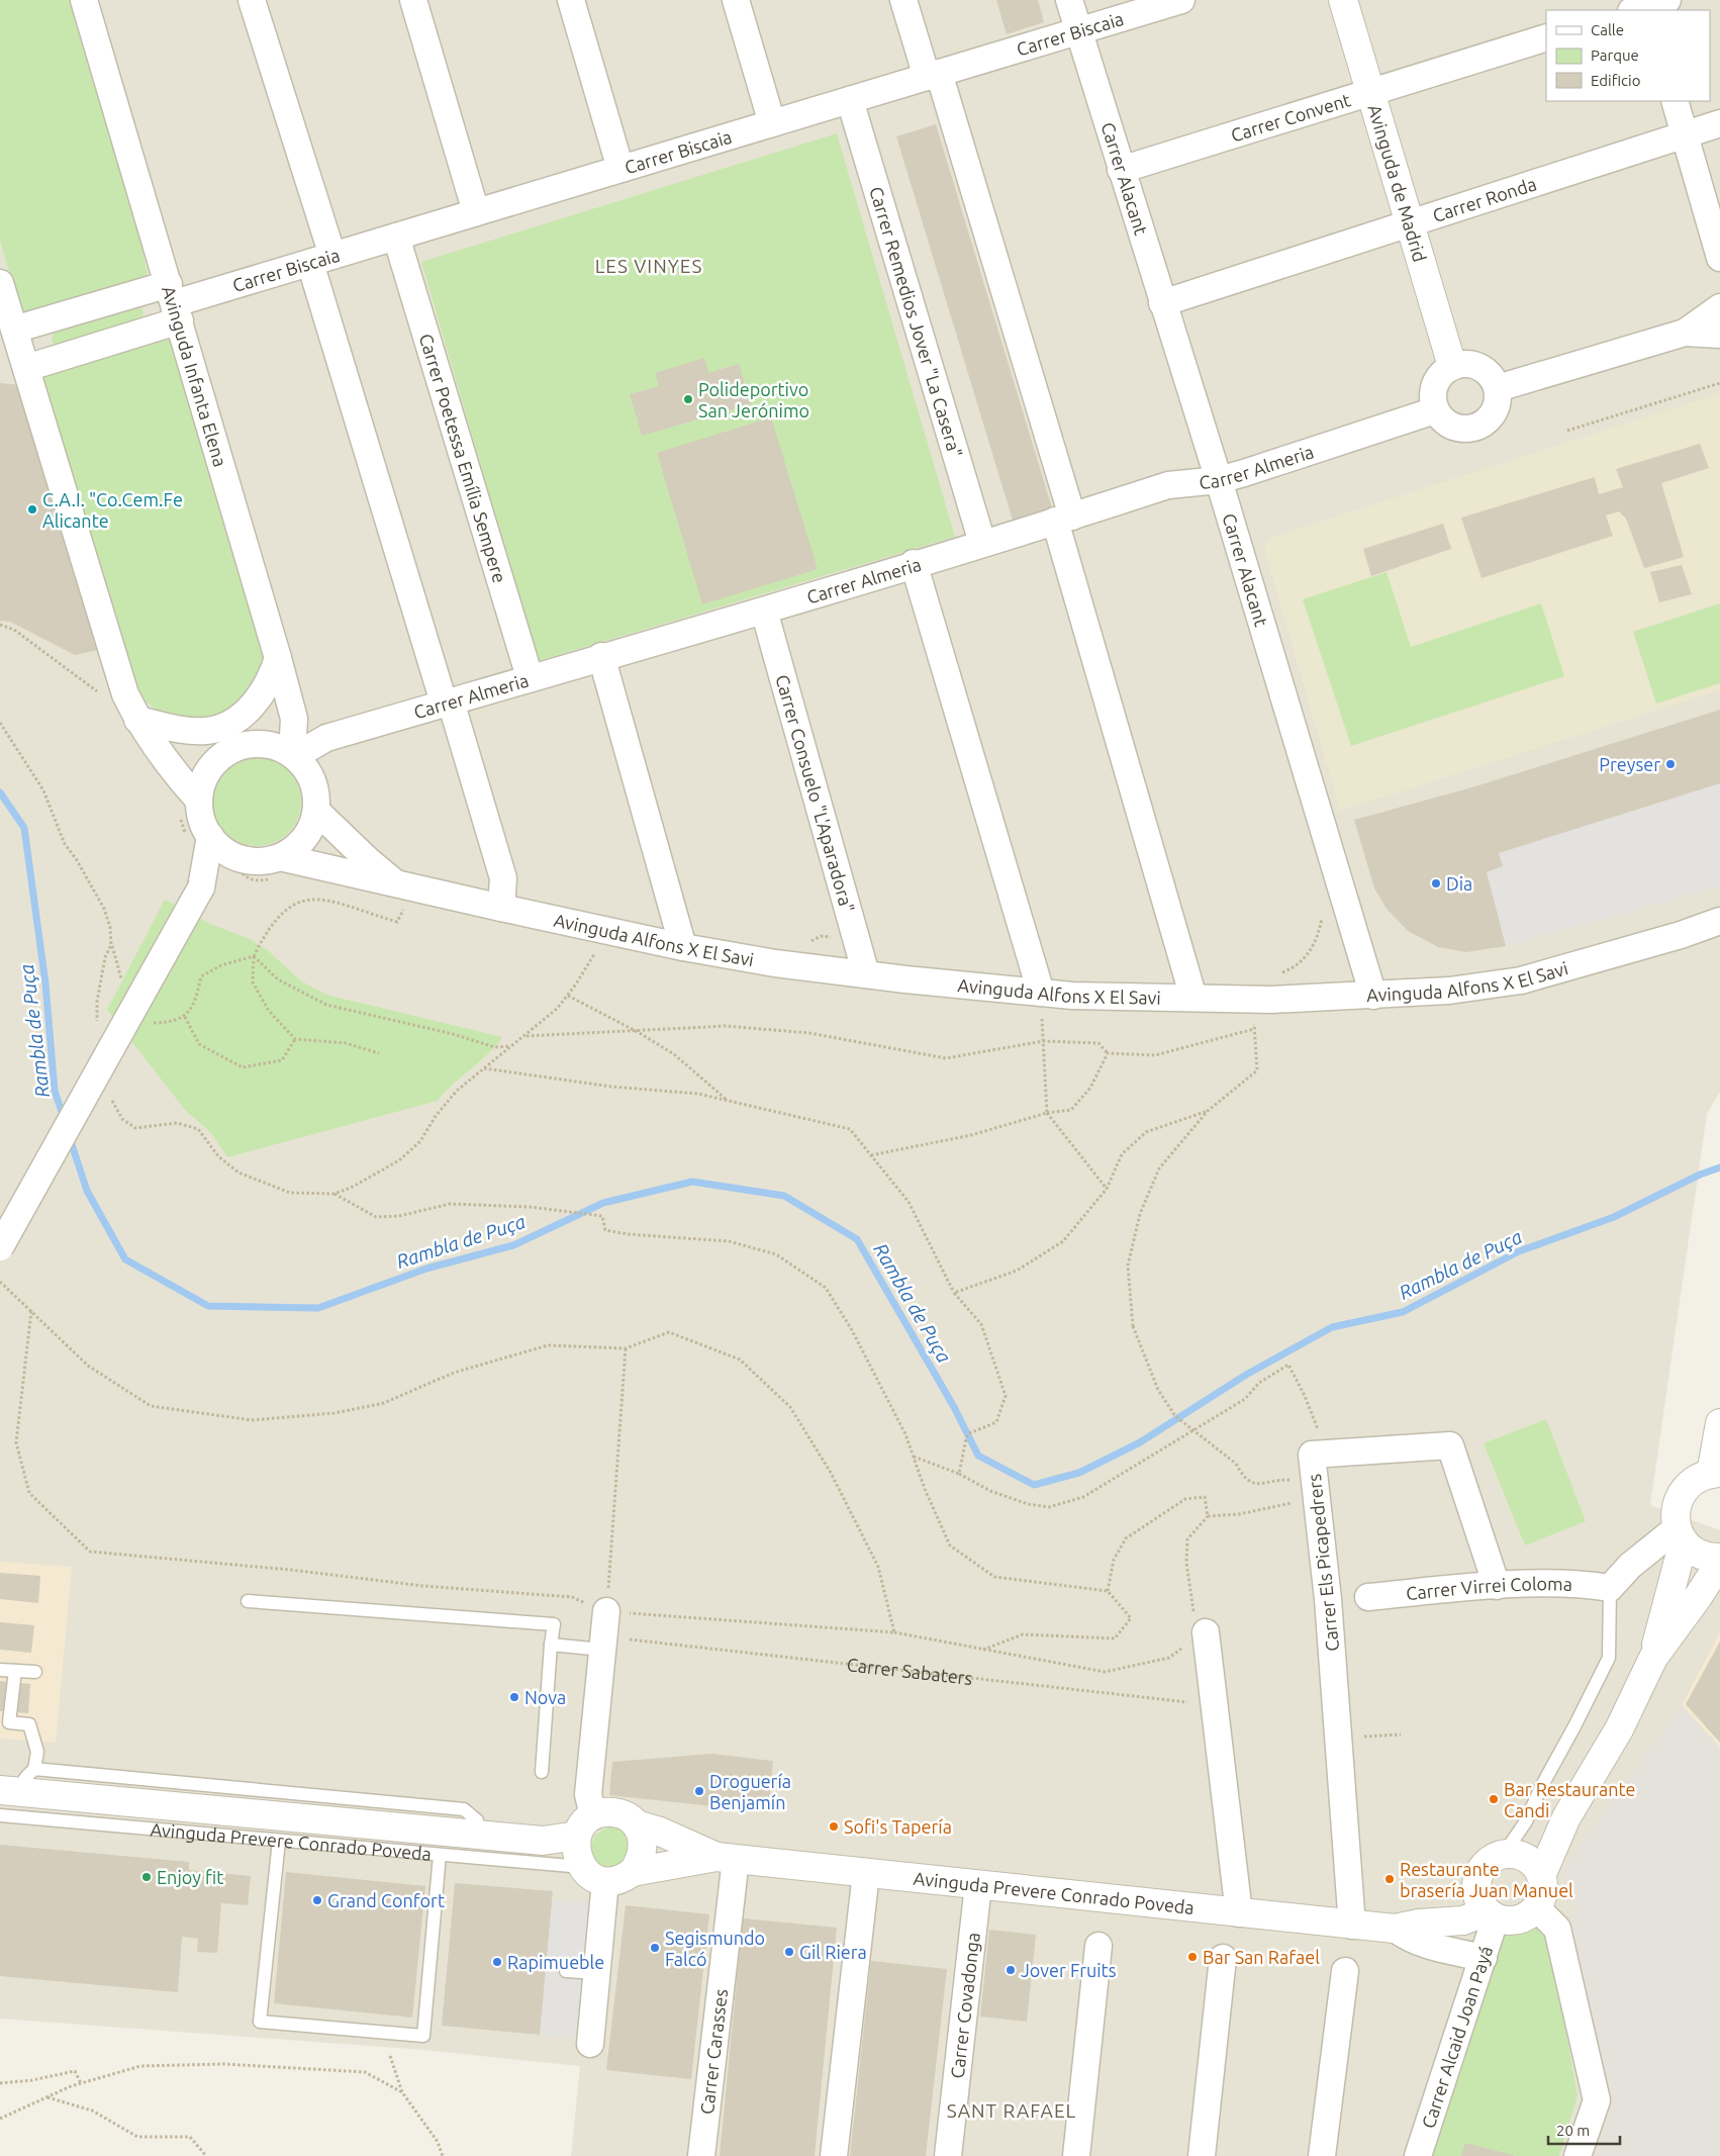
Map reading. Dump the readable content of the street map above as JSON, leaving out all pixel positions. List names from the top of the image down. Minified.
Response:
{"streets":{"street":["Carrer Biscaia","Carrer Convent","Carrer Alacant","Avinguda de Madrid","Carrer Ronda","Carrer Remedios Jover \"La Casera\"","Avinguda Infanta Elena","Carrer Poetessa Emília Sempere","Carrer Almeria","Carrer Consuelo \"L'Aparadora\"","Avinguda Alfons X El Savi","Carrer Els Picapedrers","Carrer Virrei Coloma","Avinguda Prevere Conrado Poveda","Carrer Covadonga","Carrer Alcaid Joan Payá","Carrer Carasses"],"path":["Carrer Sabaters"]},"crossings":[["Carrer Biscaia","Carrer Alacant"],["Carrer Biscaia","Carrer Remedios Jover \"La Casera\""],["Carrer Biscaia","Avinguda Infanta Elena"],["Carrer Biscaia","Carrer Poetessa Emília Sempere"],["Carrer Convent","Carrer Alacant"],["Carrer Convent","Avinguda de Madrid"],["Carrer Alacant","Carrer Ronda"],["Carrer Alacant","Carrer Almeria"],["Carrer Alacant","Avinguda Alfons X El Savi"],["Avinguda de Madrid","Carrer Ronda"],["Avinguda de Madrid","Carrer Almeria"],["Carrer Remedios Jover \"La Casera\"","Carrer Almeria"],["Avinguda Infanta Elena","Carrer Almeria"],["Avinguda Infanta Elena","Avinguda Alfons X El Savi"],["Carrer Poetessa Emília Sempere","Carrer Almeria"],["Carrer Almeria","Carrer Consuelo \"L'Aparadora\""],["Carrer Almeria","Avinguda Alfons X El Savi"],["Carrer Consuelo \"L'Aparadora\"","Avinguda Alfons X El Savi"],["Carrer Els Picapedrers","Carrer Virrei Coloma"],["Carrer Els Picapedrers","Avinguda Prevere Conrado Poveda"],["Avinguda Prevere Conrado Poveda","Carrer Covadonga"],["Avinguda Prevere Conrado Poveda","Carrer Alcaid Joan Payá"],["Avinguda Prevere Conrado Poveda","Carrer Carasses"]],"districts":["LES VINYES","SANT RAFAEL"],"water":["Rambla de Puça"],"places":["Polideportivo San Jerónimo","C.A.I. \"Co.Cem.Fe Alicante","Preyser","Dia","Nova","Droguería Benjamín","Bar Restaurante Candi","Sofi's Tapería","Enjoy fit","Restaurante brasería Juan Manuel","Grand Confort","Segismundo Falcó","Gil Riera","Bar San Rafael","Rapimueble","Jover Fruits"],"legend":["Calle","Parque","Edificio"],"scale_bar":"20 m"}
